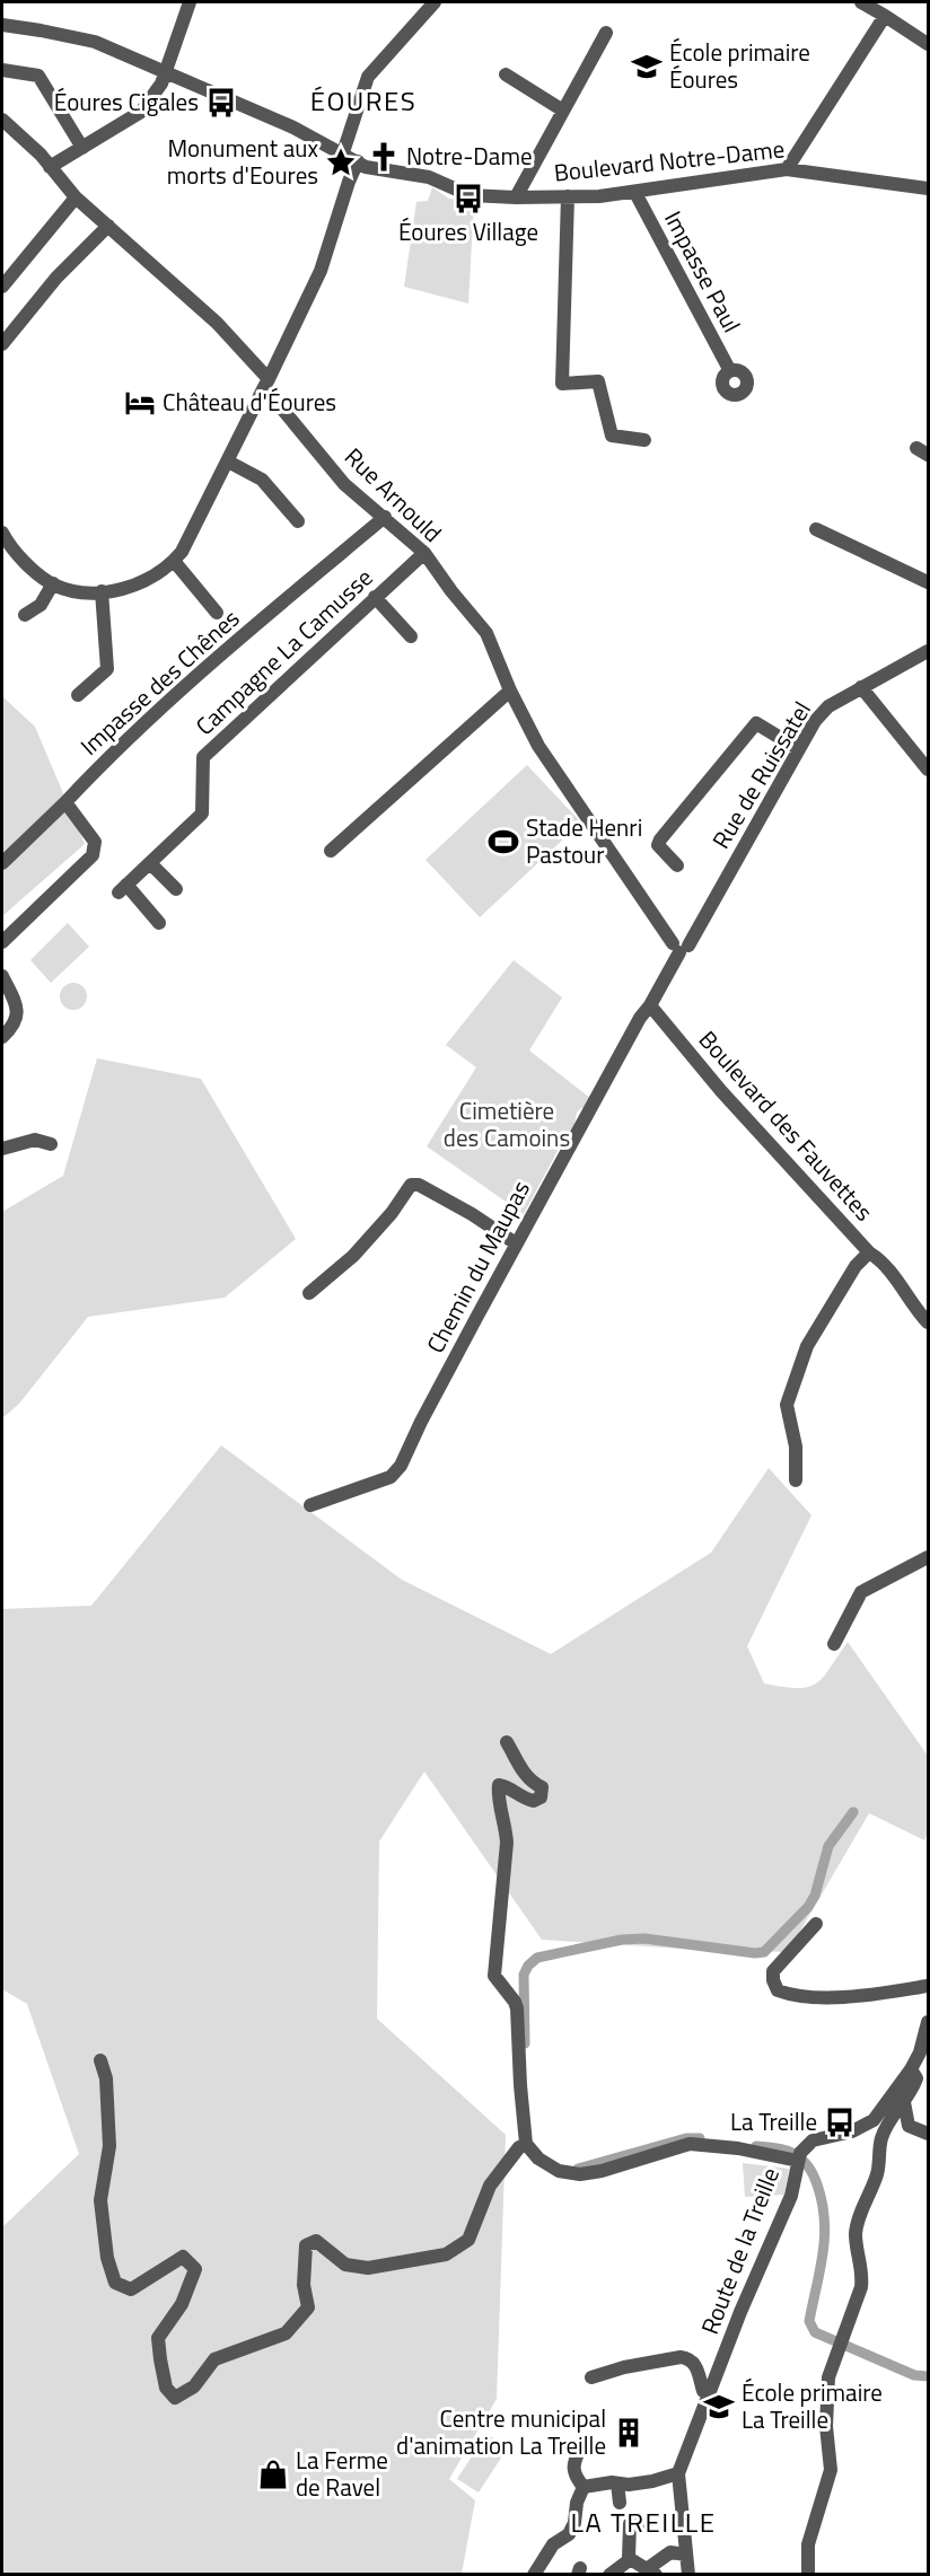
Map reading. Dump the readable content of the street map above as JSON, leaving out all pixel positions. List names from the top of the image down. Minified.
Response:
{"streets":{"street":["Boulevard Notre-Dame","Impasse Paul","Rue Arnould","Campagne La Camusse","Impasse des Chênes","Rue de Ruissatel","Boulevard des Fauvettes","Chemin du Maupas","Route de la Treille"]},"crossings":[["Boulevard Notre-Dame","Impasse Paul"],["Rue Arnould","Campagne La Camusse"],["Rue Arnould","Impasse des Chênes"],["Rue Arnould","Rue de Ruissatel"],["Boulevard des Fauvettes","Chemin du Maupas"]],"districts":["ÉOURES","LA TREILLE"],"parks":["Cimetière des Camoins"],"places":{"school or university":["École primaire Éoures","École primaire La Treille"],"bus stop":["Éoures Cigales","Éoures Village","La Treille"],"church":["Notre-Dame"],"place":["Monument aux morts d'Eoures"],"hotel":["Château d'Éoures"],"sports":["Stade Henri Pastour"],"building":["Centre municipal d'animation La Treille"],"shop":["La Ferme de Ravel"]}}
